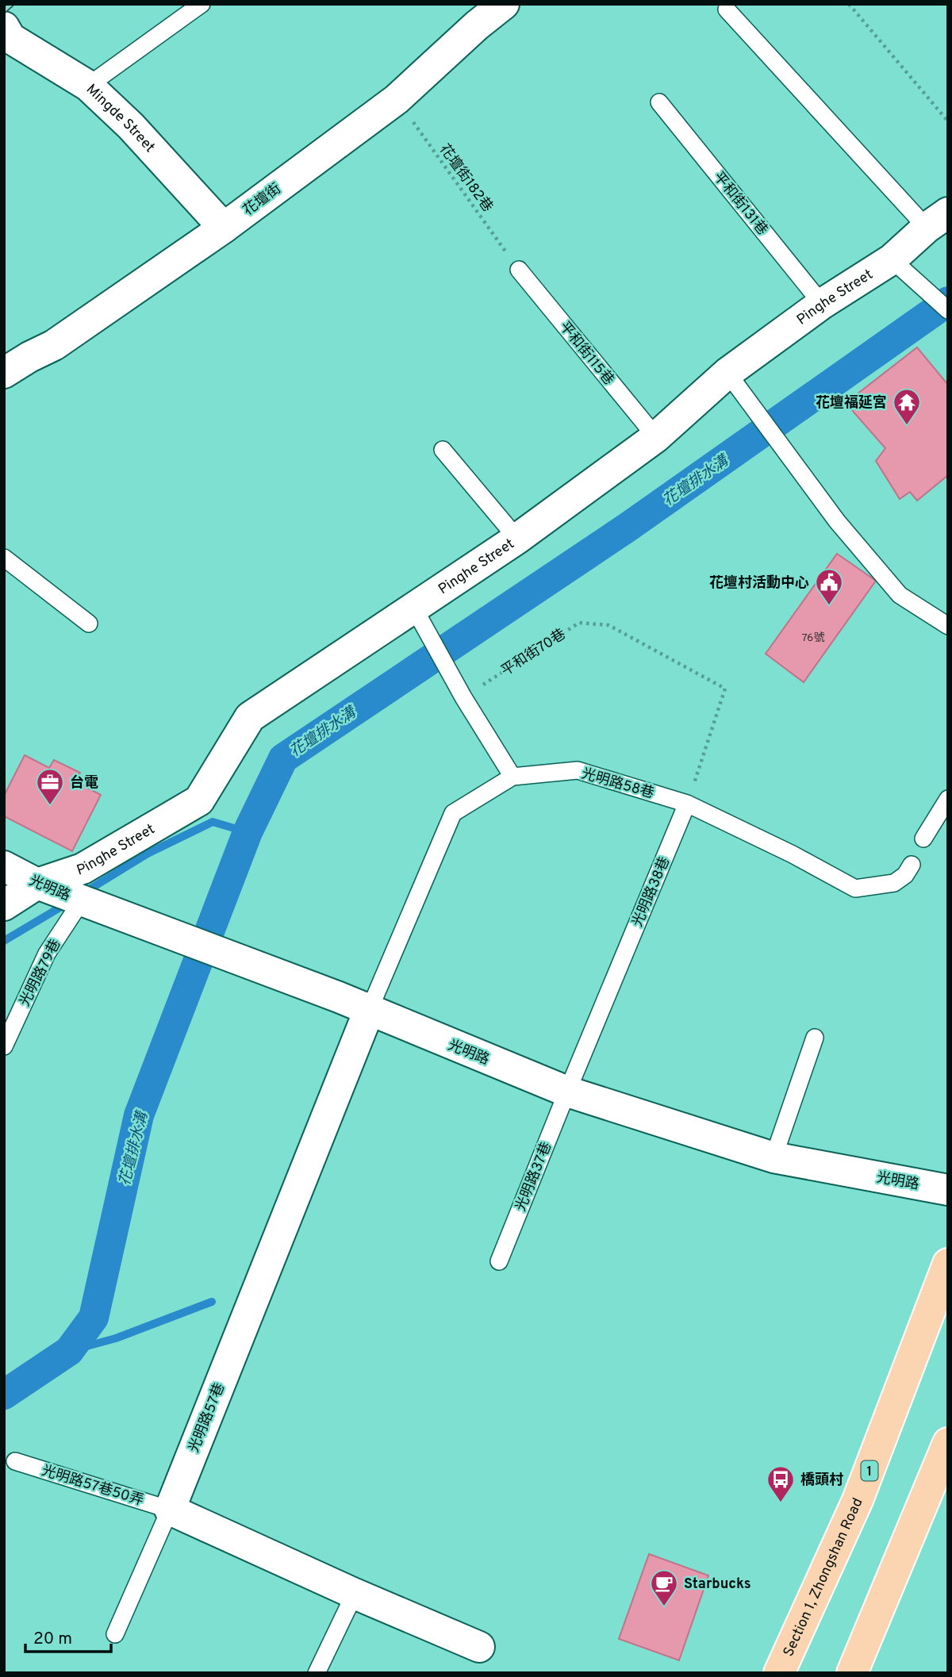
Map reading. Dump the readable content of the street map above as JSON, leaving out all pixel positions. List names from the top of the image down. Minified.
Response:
{"streets":{"main road":["1","Section 1, Zhongshan Road"],"street":["Mingde Street","花壇街","Pinghe Street","光明路","光明路57巷"],"lane":["平和街131巷","平和街115巷","光明路58巷","光明路38巷","光明路79巷","光明路37巷","光明路57巷50弄"],"path":["花壇街182巷","平和街70巷"]},"crossings":[["Mingde Street","花壇街"],["花壇街182巷","花壇街"],["花壇街182巷","平和街115巷"],["平和街131巷","Pinghe Street"],["Pinghe Street","平和街115巷"],["Pinghe Street","光明路"],["平和街70巷","光明路58巷"],["平和街70巷","光明路38巷"],["光明路58巷","光明路"],["光明路58巷","光明路38巷"],["光明路58巷","光明路57巷"],["光明路","光明路38巷"],["光明路","光明路79巷"],["光明路","光明路37巷"],["光明路","光明路57巷"],["光明路38巷","光明路37巷"],["光明路57巷","光明路57巷50弄"]],"water":["花壇排水溝"],"places":{"temple":["花壇福延宮"],"public building":["花壇村活動中心"],"office":["台電"],"bus stop":["橋頭村"],"cafe":["Starbucks"]},"house_numbers":["76號"],"scale_bar":"20 m"}
